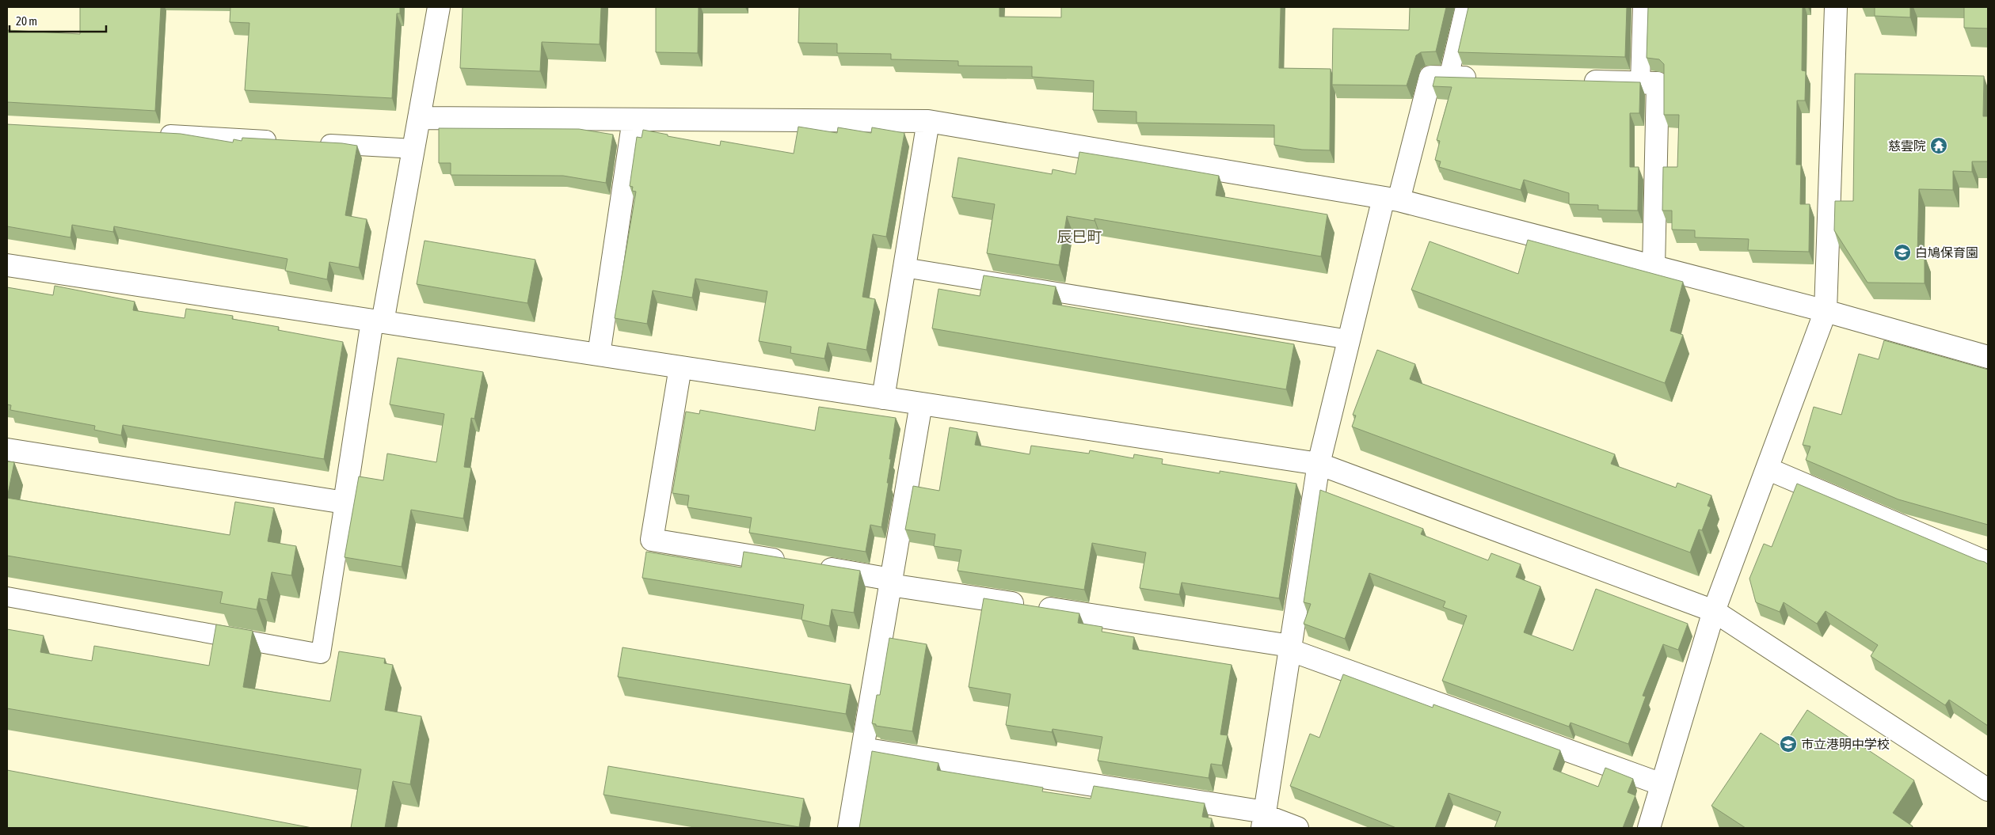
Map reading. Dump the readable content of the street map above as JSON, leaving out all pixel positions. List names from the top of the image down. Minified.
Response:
{"districts":["辰巳町"],"places":{"temple":["慈雲院"],"school or university":["白鳩保育園","市立港明中学校"]},"scale_bar":"20 m"}
